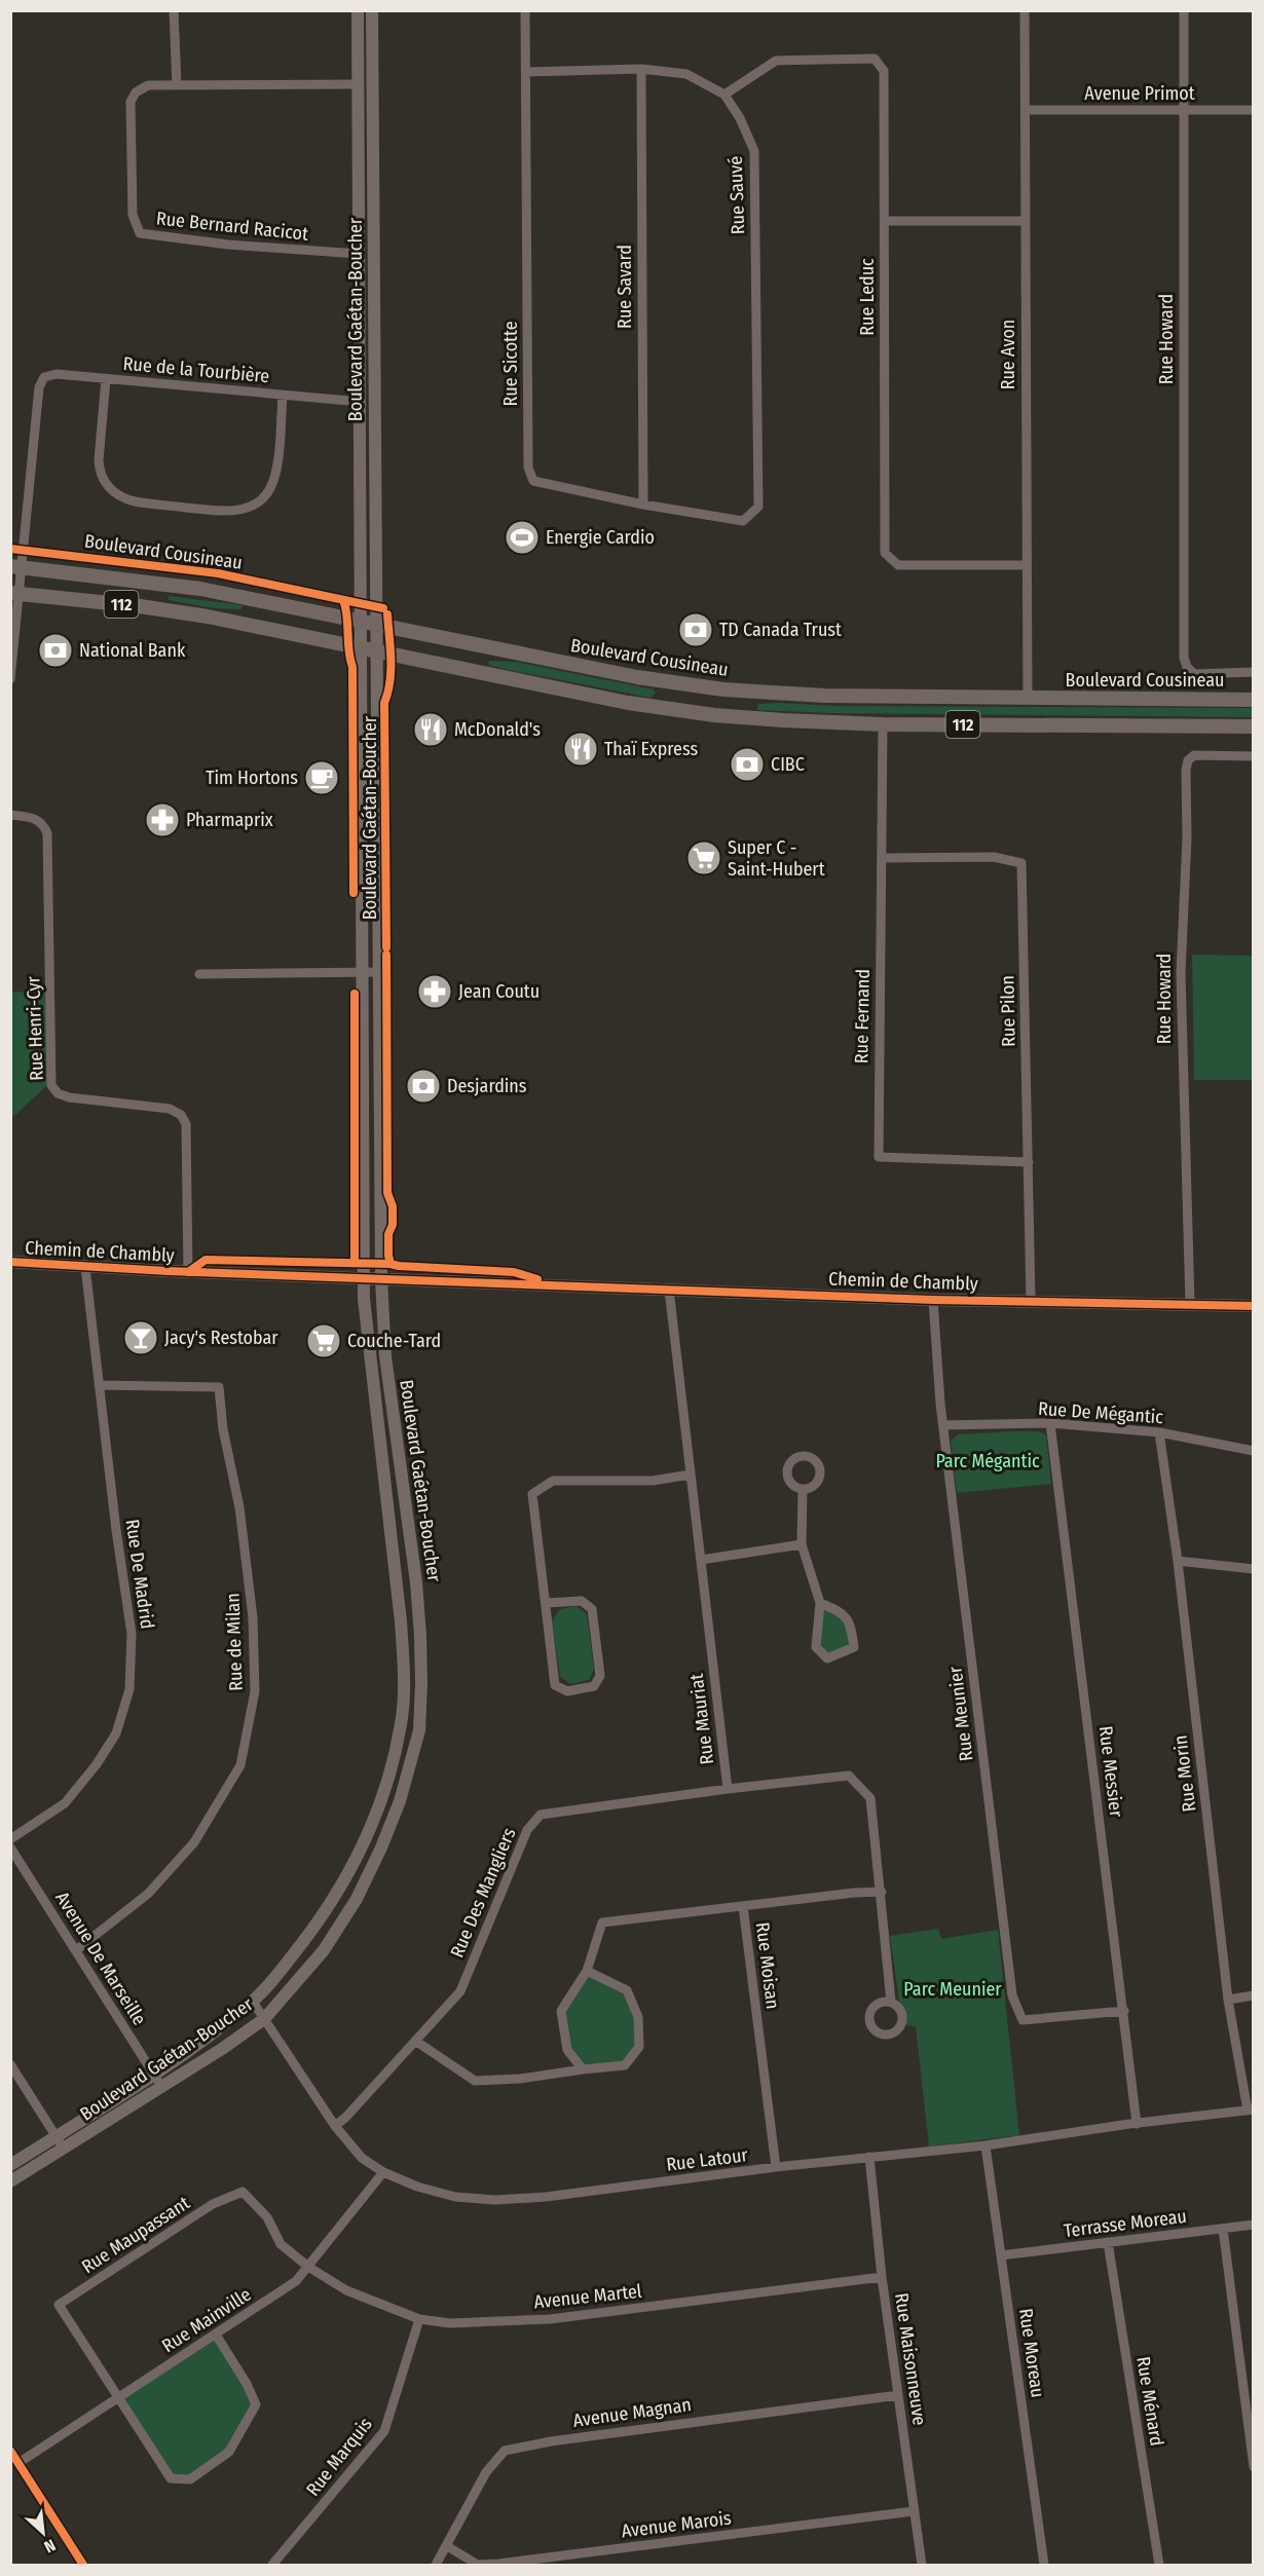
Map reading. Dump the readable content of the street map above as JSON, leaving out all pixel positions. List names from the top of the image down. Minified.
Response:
{"streets":{"main road":["Boulevard Cousineau","112"],"street":["Avenue Primot","Rue Sauvé","Rue Bernard Racicot","Rue Savard","Rue Leduc","Boulevard Gaétan-Boucher","Rue Howard","Rue Avon","Rue Sicotte","Rue de la Tourbière","Rue Pilon","Rue Fernand","Rue Henri-Cyr","Chemin de Chambly","Rue De Mégantic","Rue De Madrid","Rue de Milan","Rue Meunier","Rue Mauriat","Rue Messier","Rue Morin","Rue Des Mangliers","Avenue De Marseille","Rue Moisan","Rue Latour","Terrasse Moreau","Rue Maupassant","Avenue Martel","Rue Mainville","Rue Moreau","Rue Maisonneuve","Rue Ménard","Avenue Magnan","Rue Marquis","Avenue Marois"]},"crossings":[["Avenue Primot","Rue Howard"],["Avenue Primot","Rue Avon"],["Rue Sauvé","Rue Savard"],["Rue Sauvé","Rue Leduc"],["Rue Sauvé","Rue Sicotte"],["Rue Bernard Racicot","Boulevard Gaétan-Boucher"],["Rue Savard","Rue Sicotte"],["Rue Leduc","Rue Avon"],["Boulevard Gaétan-Boucher","Rue de la Tourbière"],["Boulevard Gaétan-Boucher","Boulevard Cousineau"],["Boulevard Gaétan-Boucher","112"],["Boulevard Gaétan-Boucher","Chemin de Chambly"],["Boulevard Gaétan-Boucher","Avenue De Marseille"],["Boulevard Gaétan-Boucher","Rue Latour"],["Rue Howard","Chemin de Chambly"],["Rue Avon","Boulevard Cousineau"],["Rue de la Tourbière","Boulevard Cousineau"],["Rue de la Tourbière","112"],["112","Rue Fernand"],["Rue Pilon","Rue Fernand"],["Rue Pilon","Chemin de Chambly"],["Rue Henri-Cyr","Chemin de Chambly"],["Chemin de Chambly","Rue De Madrid"],["Chemin de Chambly","Rue Meunier"],["Chemin de Chambly","Rue Mauriat"],["Rue De Mégantic","Rue Meunier"],["Rue De Mégantic","Rue Messier"],["Rue De Mégantic","Rue Morin"],["Rue De Madrid","Rue de Milan"],["Rue de Milan","Avenue De Marseille"],["Rue Meunier","Rue Messier"],["Rue Mauriat","Rue Des Mangliers"],["Rue Mauriat","Rue Moisan"],["Rue Messier","Rue Latour"],["Rue Morin","Rue Latour"],["Rue Des Mangliers","Rue Latour"],["Rue Moisan","Rue Latour"],["Rue Latour","Rue Mainville"],["Rue Latour","Rue Moreau"],["Rue Latour","Rue Maisonneuve"],["Terrasse Moreau","Rue Moreau"],["Terrasse Moreau","Rue Ménard"],["Rue Maupassant","Avenue Martel"],["Rue Maupassant","Rue Mainville"],["Avenue Martel","Rue Mainville"],["Avenue Martel","Rue Maisonneuve"],["Avenue Martel","Rue Marquis"],["Rue Maisonneuve","Avenue Magnan"],["Rue Maisonneuve","Avenue Marois"],["Avenue Magnan","Avenue Marois"]],"parks":["Parc Mégantic","Parc Meunier"],"places":{"sports":["Energie Cardio"],"bank":["TD Canada Trust","National Bank","CIBC","Desjardins"],"restaurant":["McDonald's","Thaï Express"],"cafe":["Tim Hortons"],"pharmacy":["Pharmaprix","Jean Coutu"],"supermarket":["Super C - Saint-Hubert","Couche-Tard"],"bar":["Jacy's Restobar"]},"north":"bottom right"}
